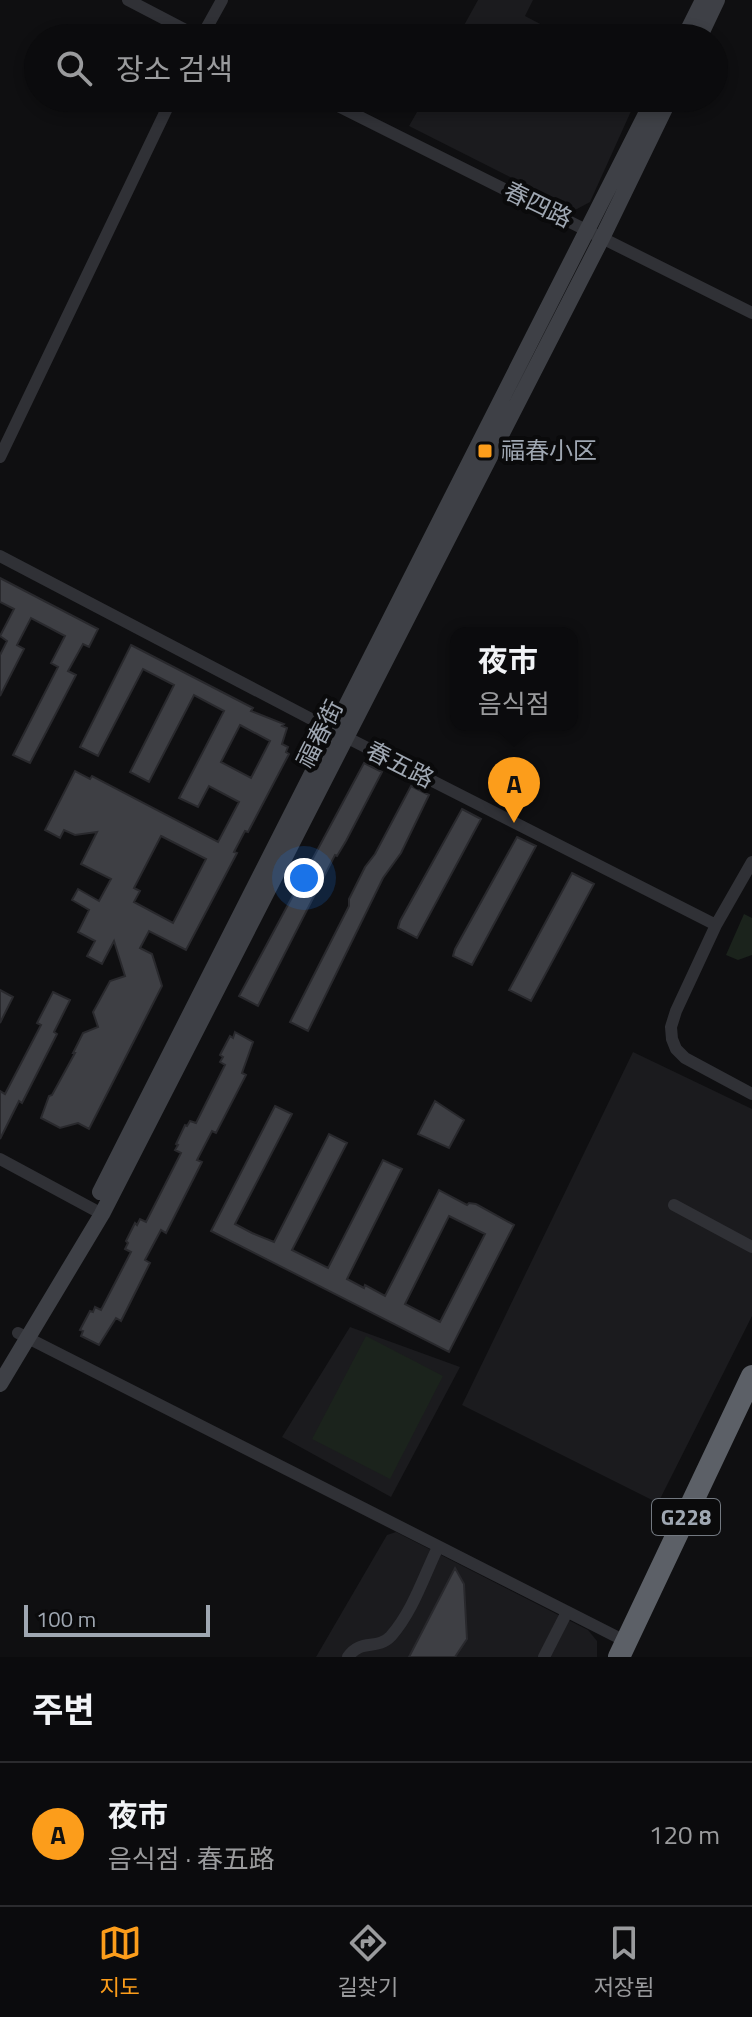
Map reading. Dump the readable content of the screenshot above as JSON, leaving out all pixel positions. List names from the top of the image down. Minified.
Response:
{"streets":{"highway":["G228"],"main road":["福春街"],"street":["春四路","春五路"]},"crossings":[["春四路","福春街"],["福春街","春五路"]],"places":{"transit":["福春小区"]},"scale_bar":"100 m","page":{"search":"장소 검색","popup":["夜市","음식점"],"pins":"A","scale":"100 m","heading":"주변","list":[{"mark":"A","name":"夜市","note":"음식점 · 春五路","value":"120 m"}],"nav":["지도","길찾기","저장됨"]}}
